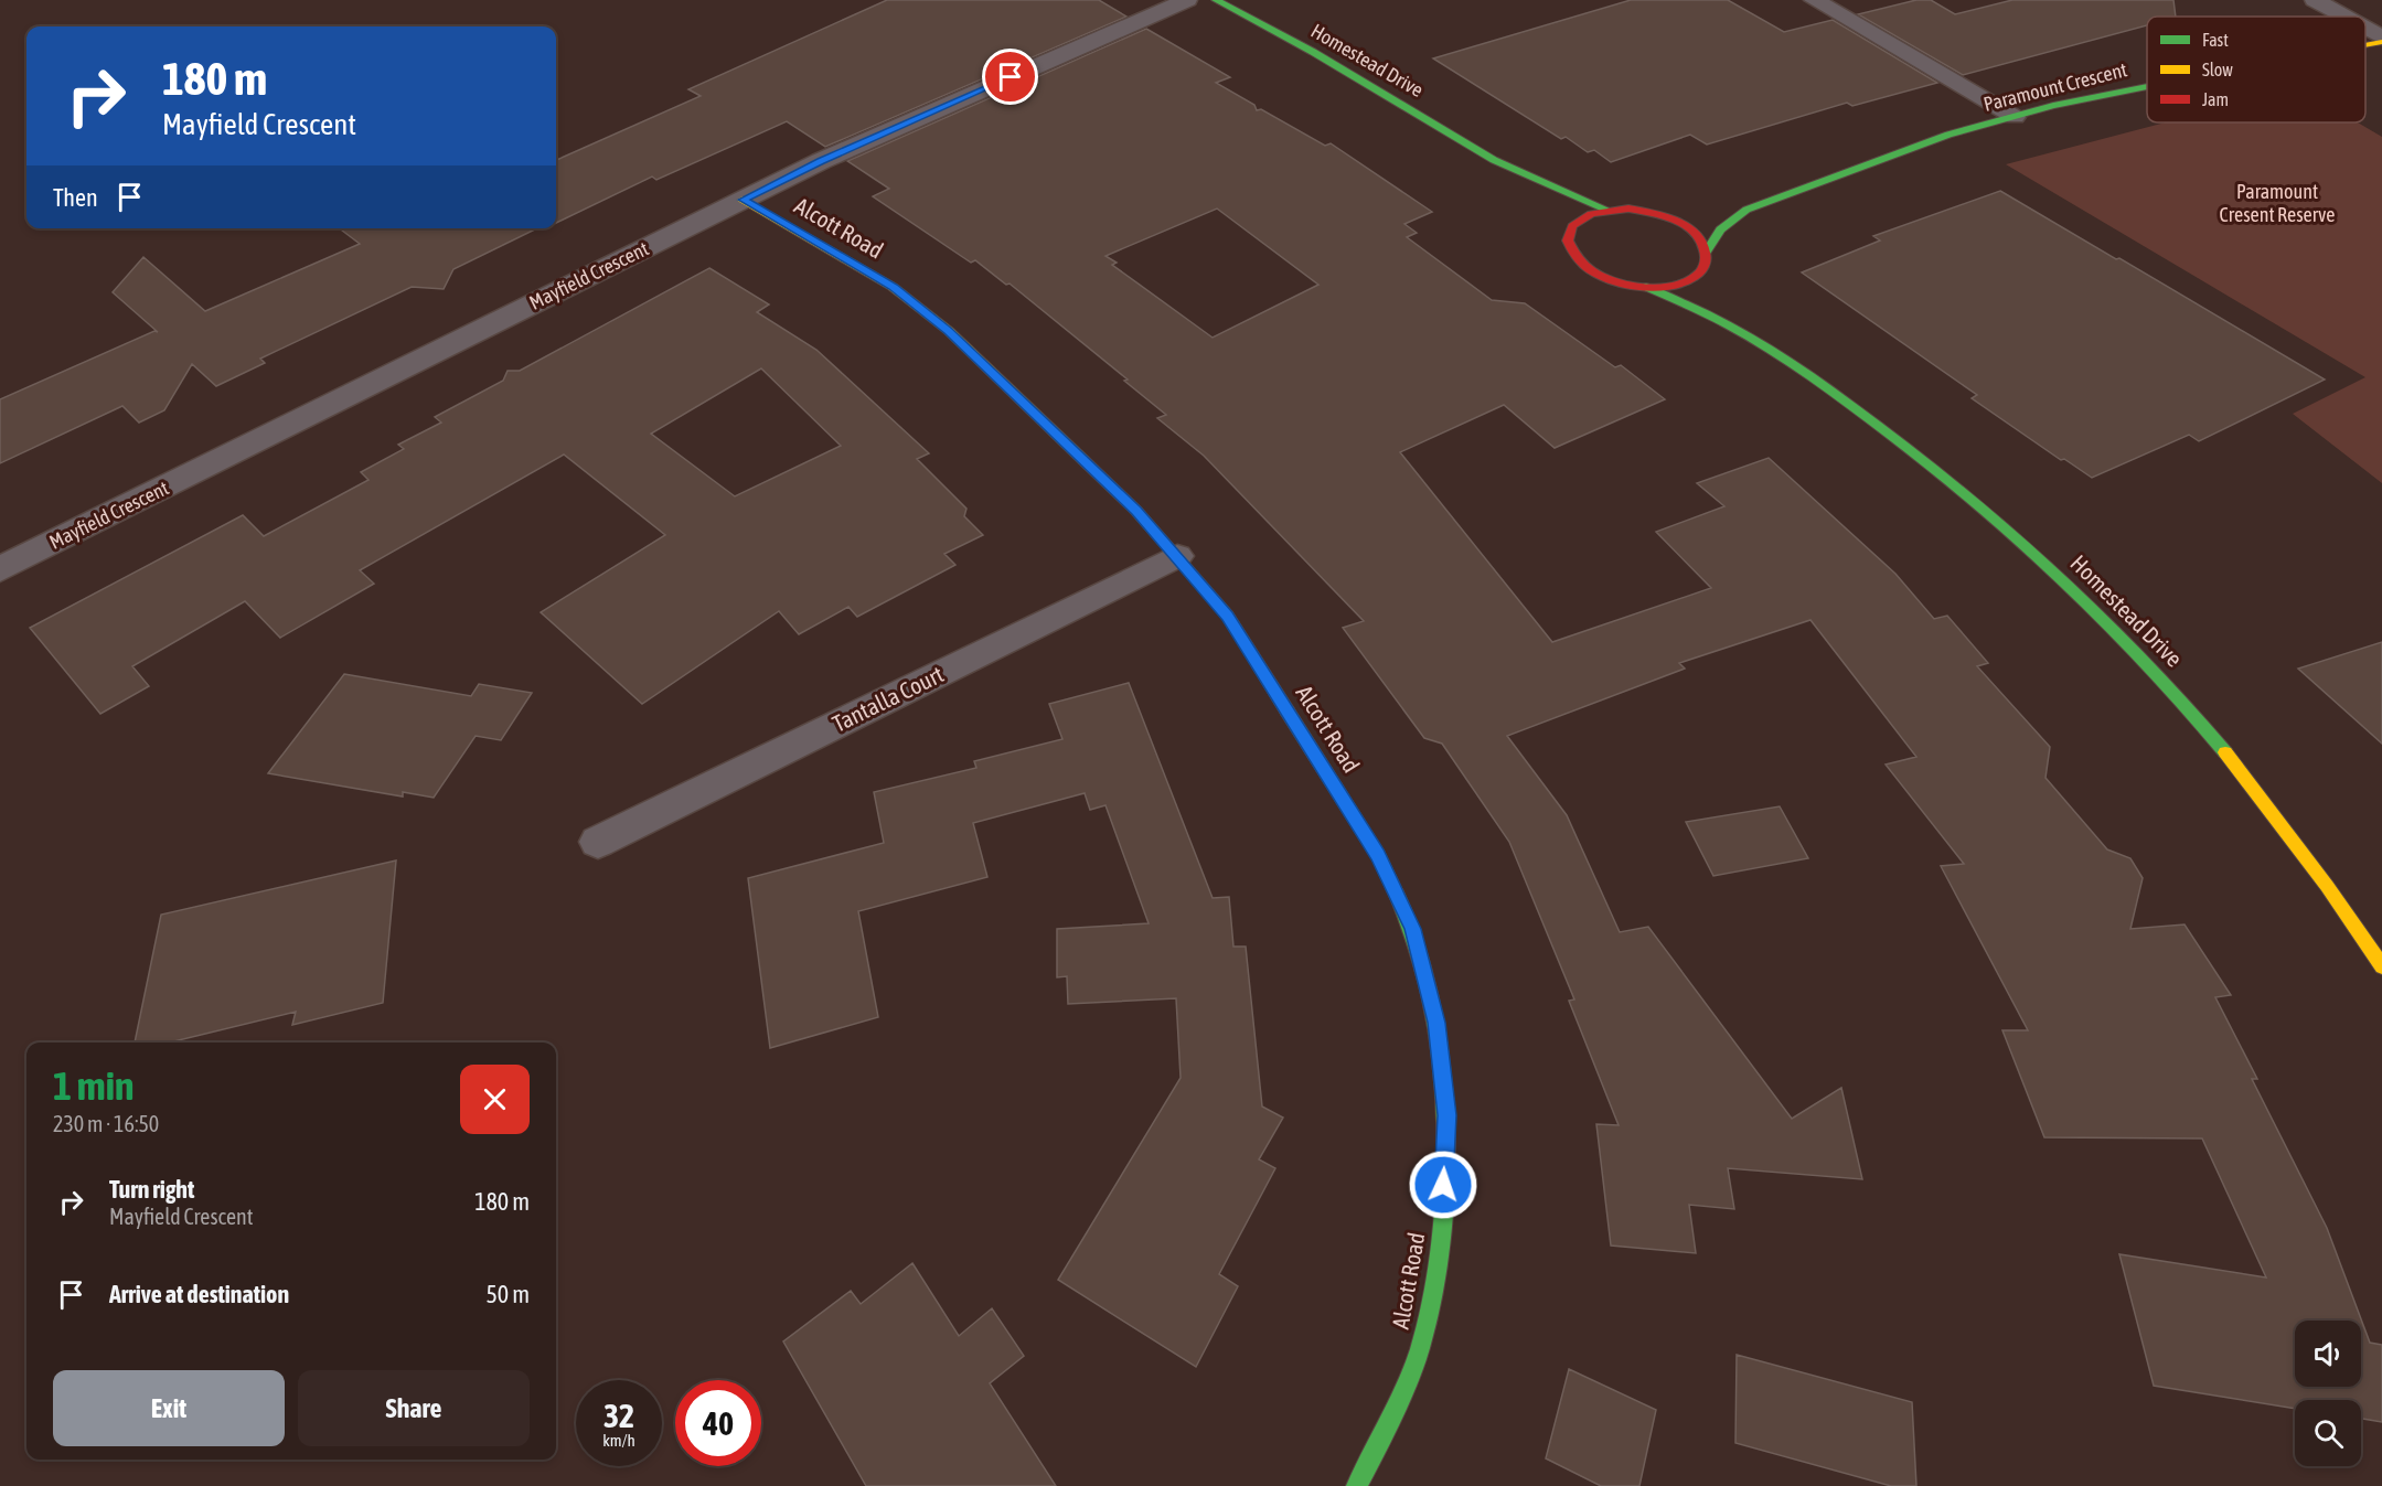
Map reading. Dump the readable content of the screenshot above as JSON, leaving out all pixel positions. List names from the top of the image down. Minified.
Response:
{"streets":{"street":["Homestead Drive","Paramount Crescent","Alcott Road","Mayfield Crescent","Tantalla Court"]},"crossings":[["Homestead Drive","Paramount Crescent"],["Alcott Road","Mayfield Crescent"],["Alcott Road","Tantalla Court"]],"parks":["Paramount Cresent Reserve"],"legend":["Fast","Slow","Jam"],"page":{"turn":["180 m","Mayfield Crescent"],"then":"Then","heading":["1 min","230 m · 16:50"],"list":[{"name":"Turn right","note":"Mayfield Crescent","value":"180 m"},{"name":"Arrive at destination","value":"50 m"}],"buttons":["Exit","Share"],"speed":"32 km/h","limit":"40"}}
